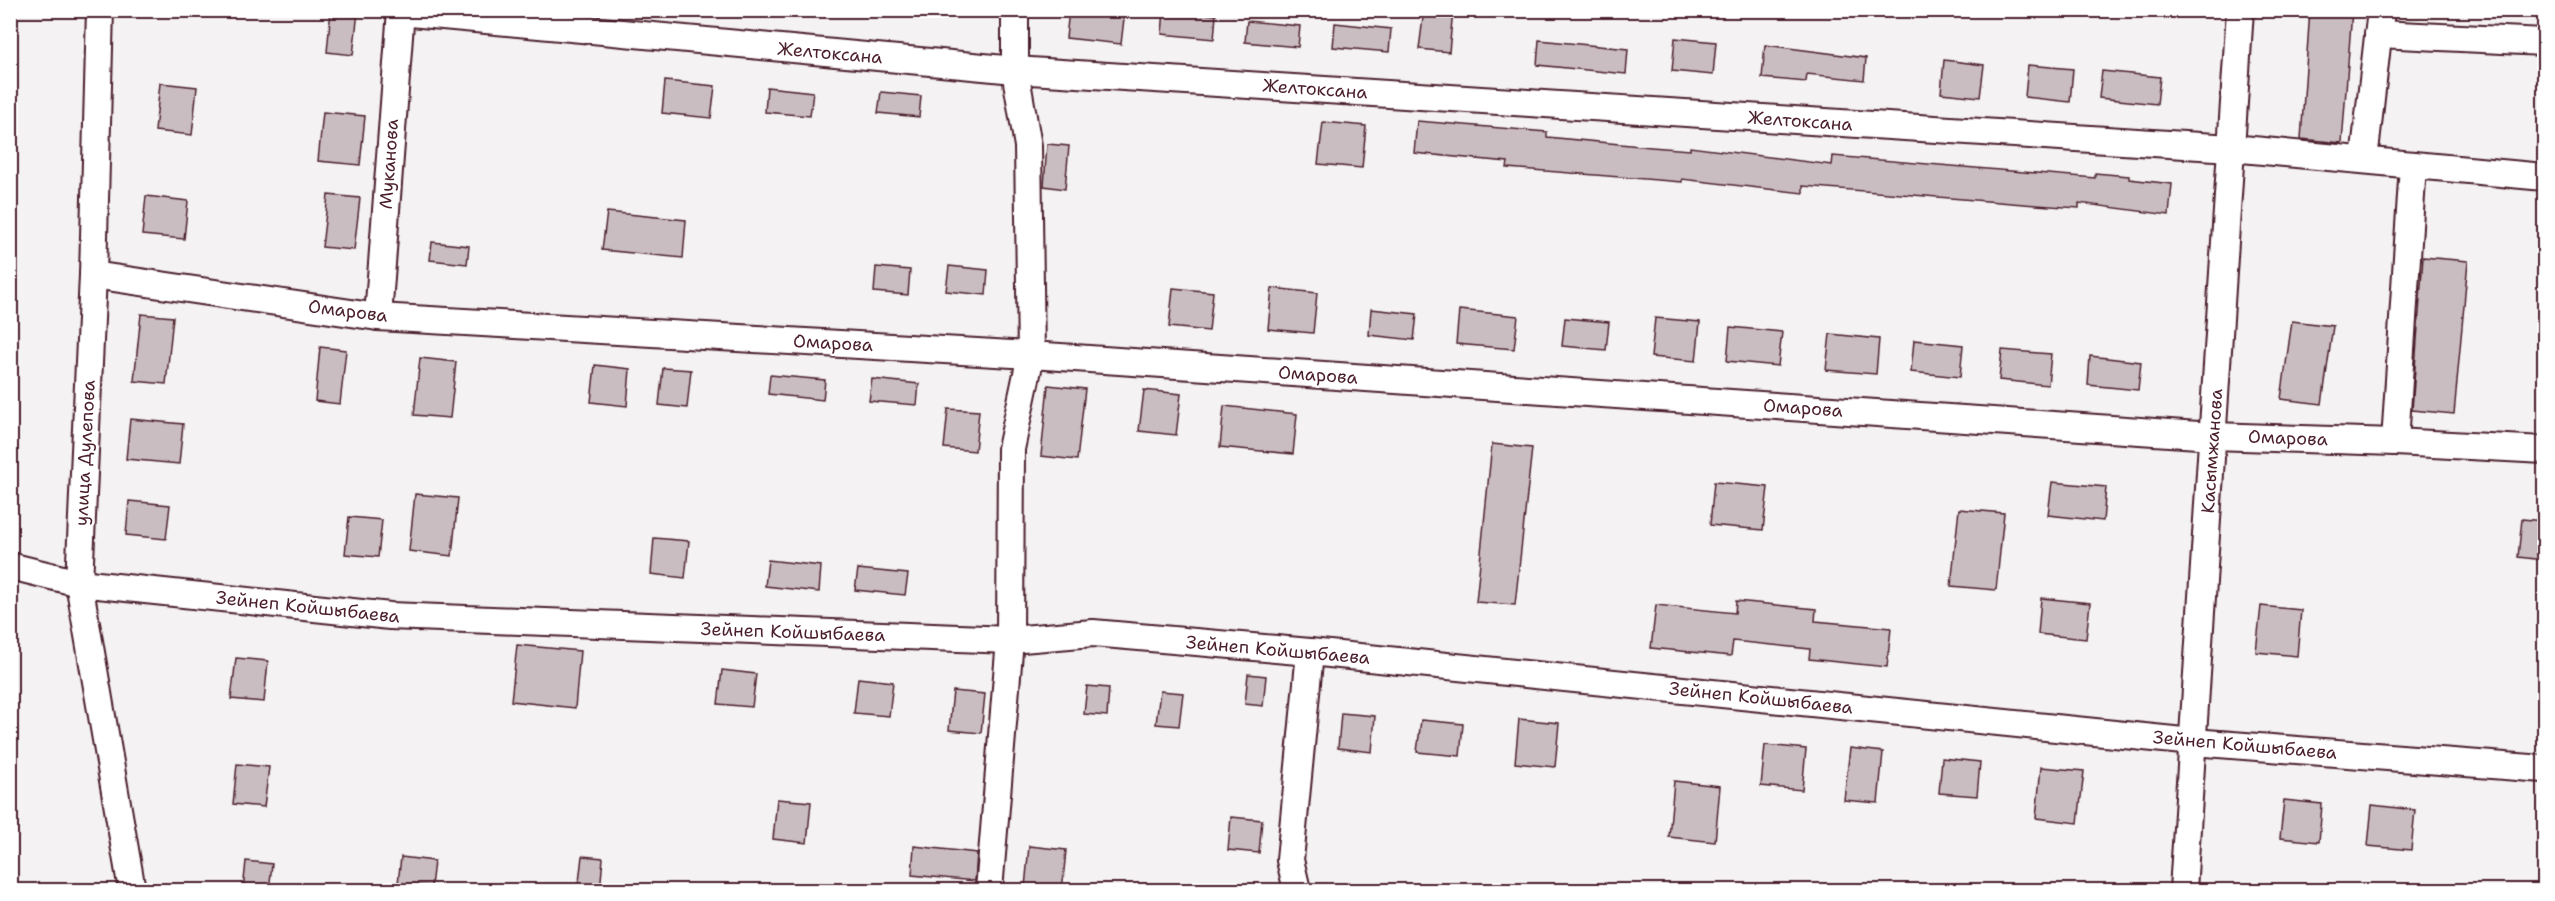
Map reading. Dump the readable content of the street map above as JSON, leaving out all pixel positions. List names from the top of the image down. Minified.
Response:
{"streets":{"street":["Желтоксана","Муканова","Омарова","Касымжанова","улица Дулепова","Зейнеп Койшыбаева"]},"crossings":[["Желтоксана","Муканова"],["Желтоксана","Касымжанова"],["Муканова","Омарова"],["Омарова","Касымжанова"],["Омарова","улица Дулепова"],["Касымжанова","Зейнеп Койшыбаева"],["улица Дулепова","Зейнеп Койшыбаева"]]}
